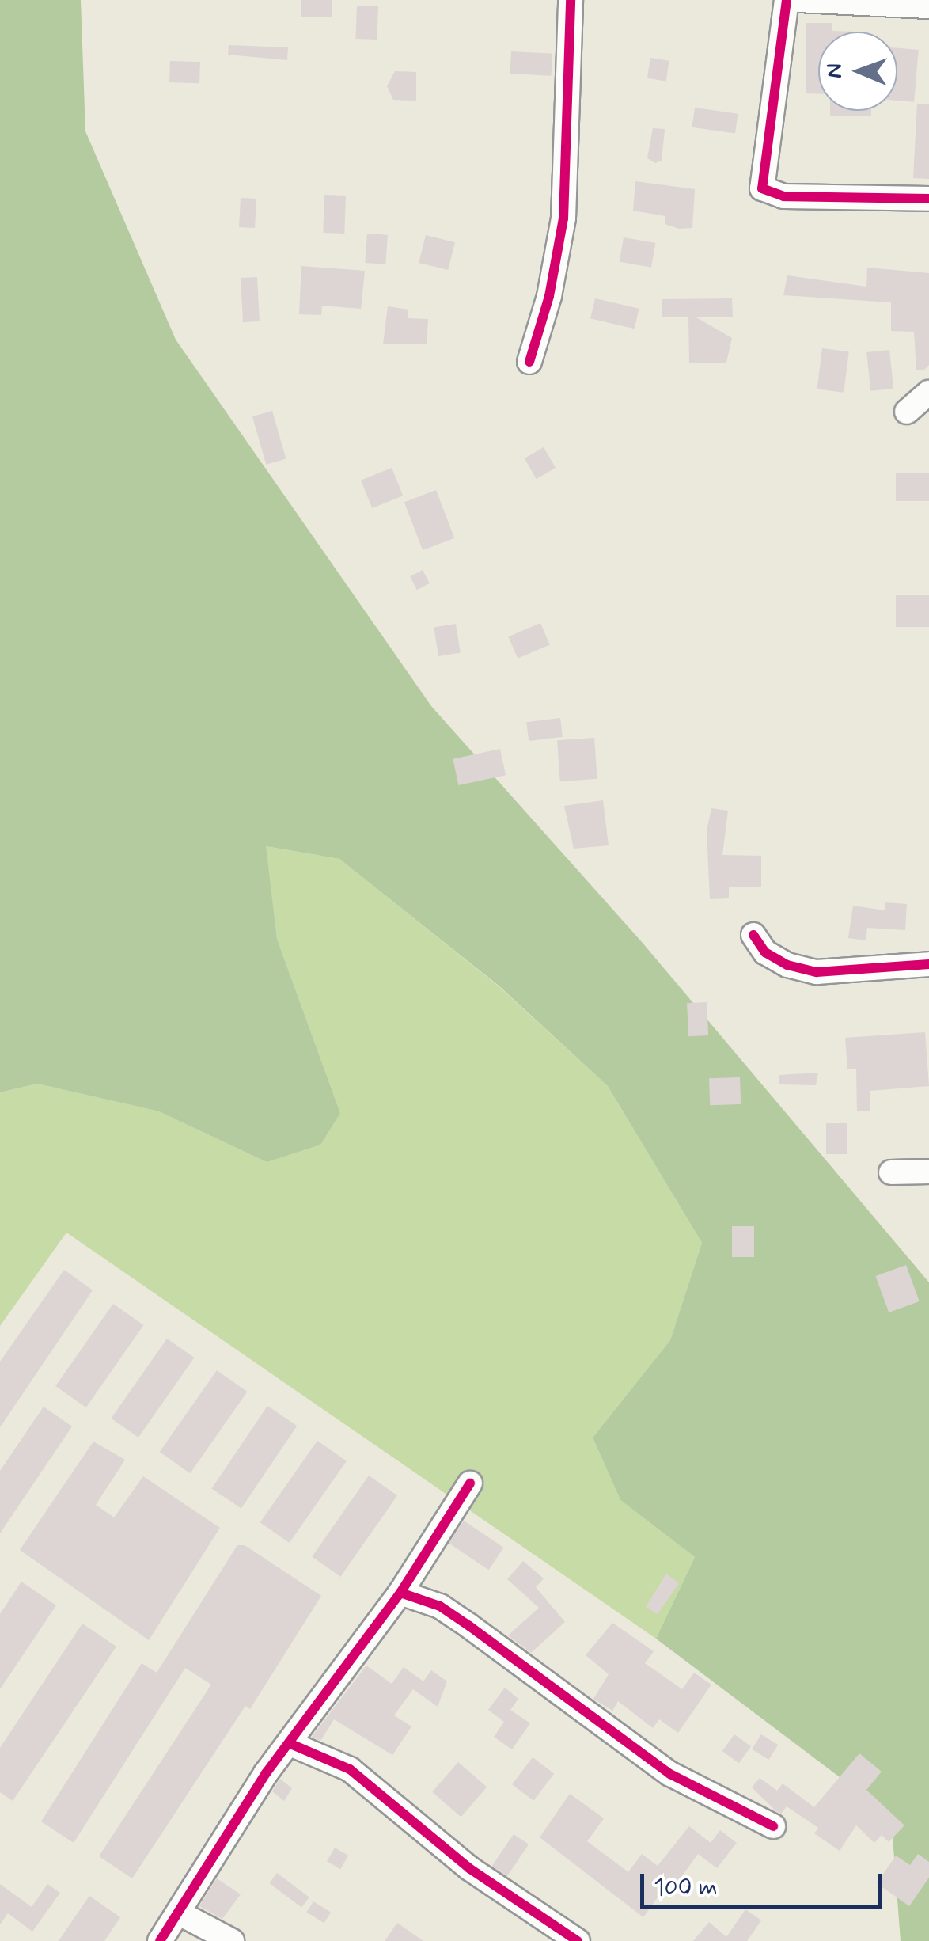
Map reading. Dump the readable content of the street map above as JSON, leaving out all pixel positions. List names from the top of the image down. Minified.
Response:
{"scale_bar":"100 m","north":"left"}
